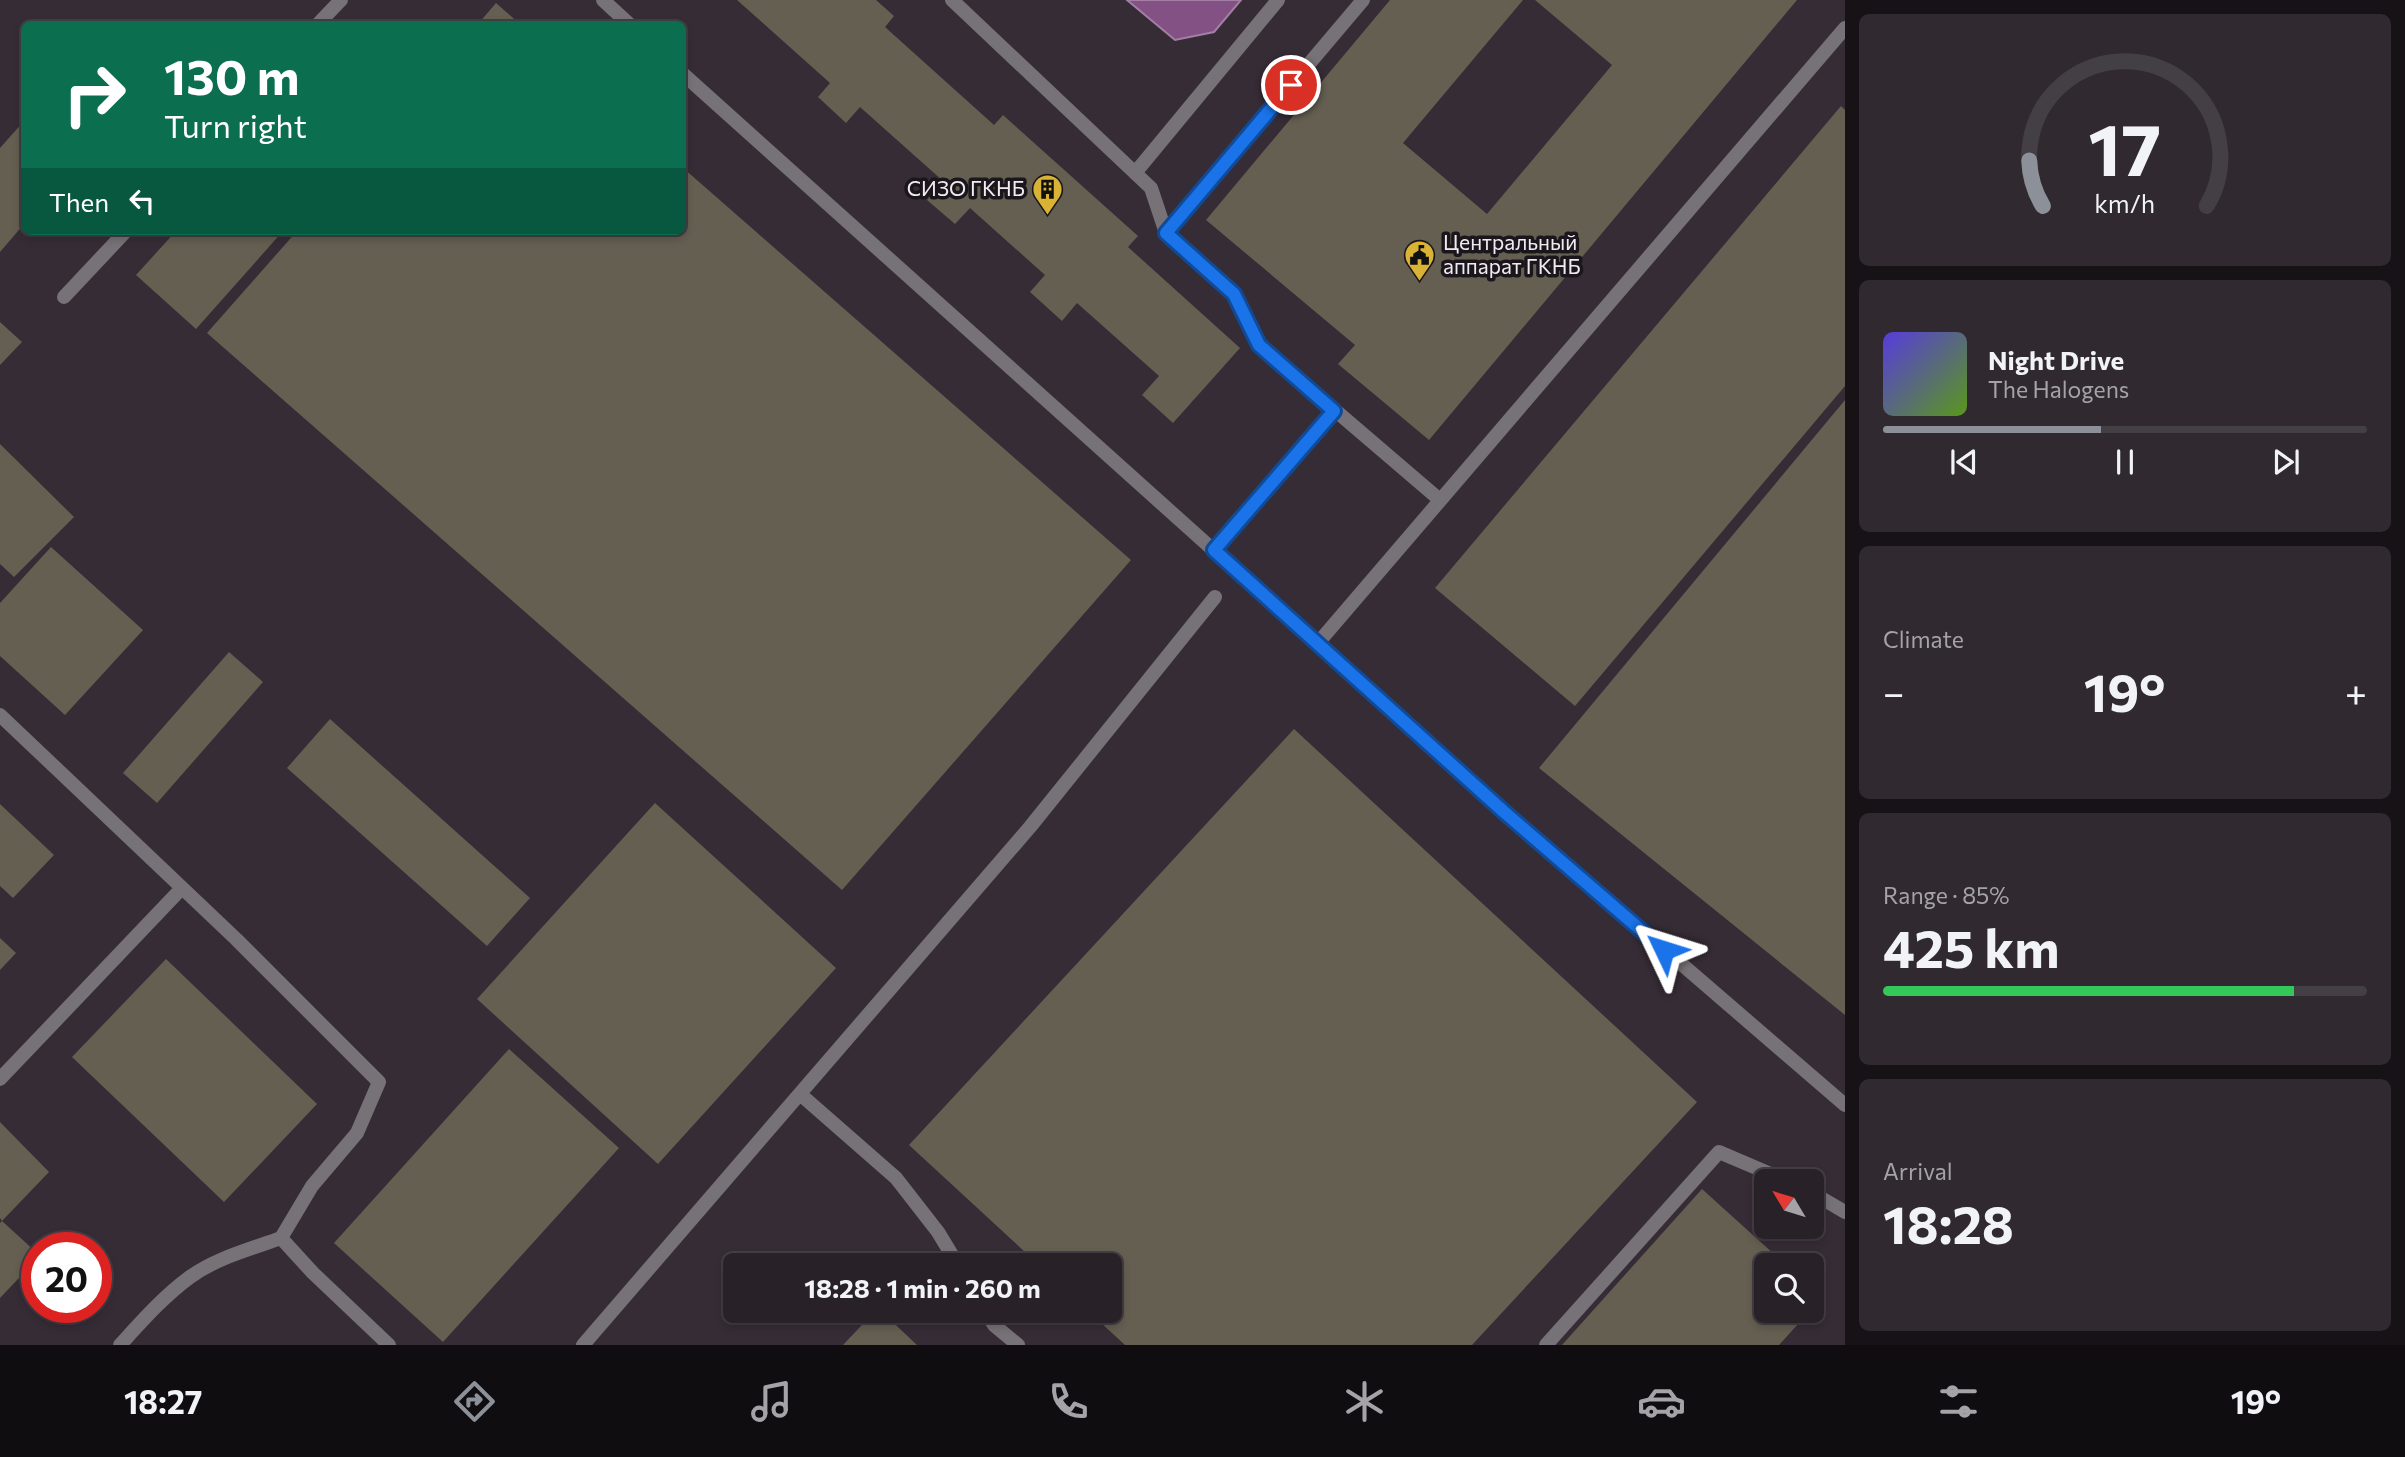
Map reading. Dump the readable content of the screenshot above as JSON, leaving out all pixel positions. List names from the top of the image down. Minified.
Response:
{"places":{"building":["СИЗО ГКНБ"],"public building":["Центральный аппарат ГКНБ"]},"north":"top left","page":{"turn":["130 m","Turn right"],"then":"Then","song":["Night Drive","The Halogens"],"tile":["Climate",["Range · 85%","425 km"],["Arrival","18:28"]],"heat":["−","19°","+"],"limit":"20","trip":"18:28 · 1 min · 260 m","tabs":["18:27","19°"],"gauge":["17","km/h"]}}
